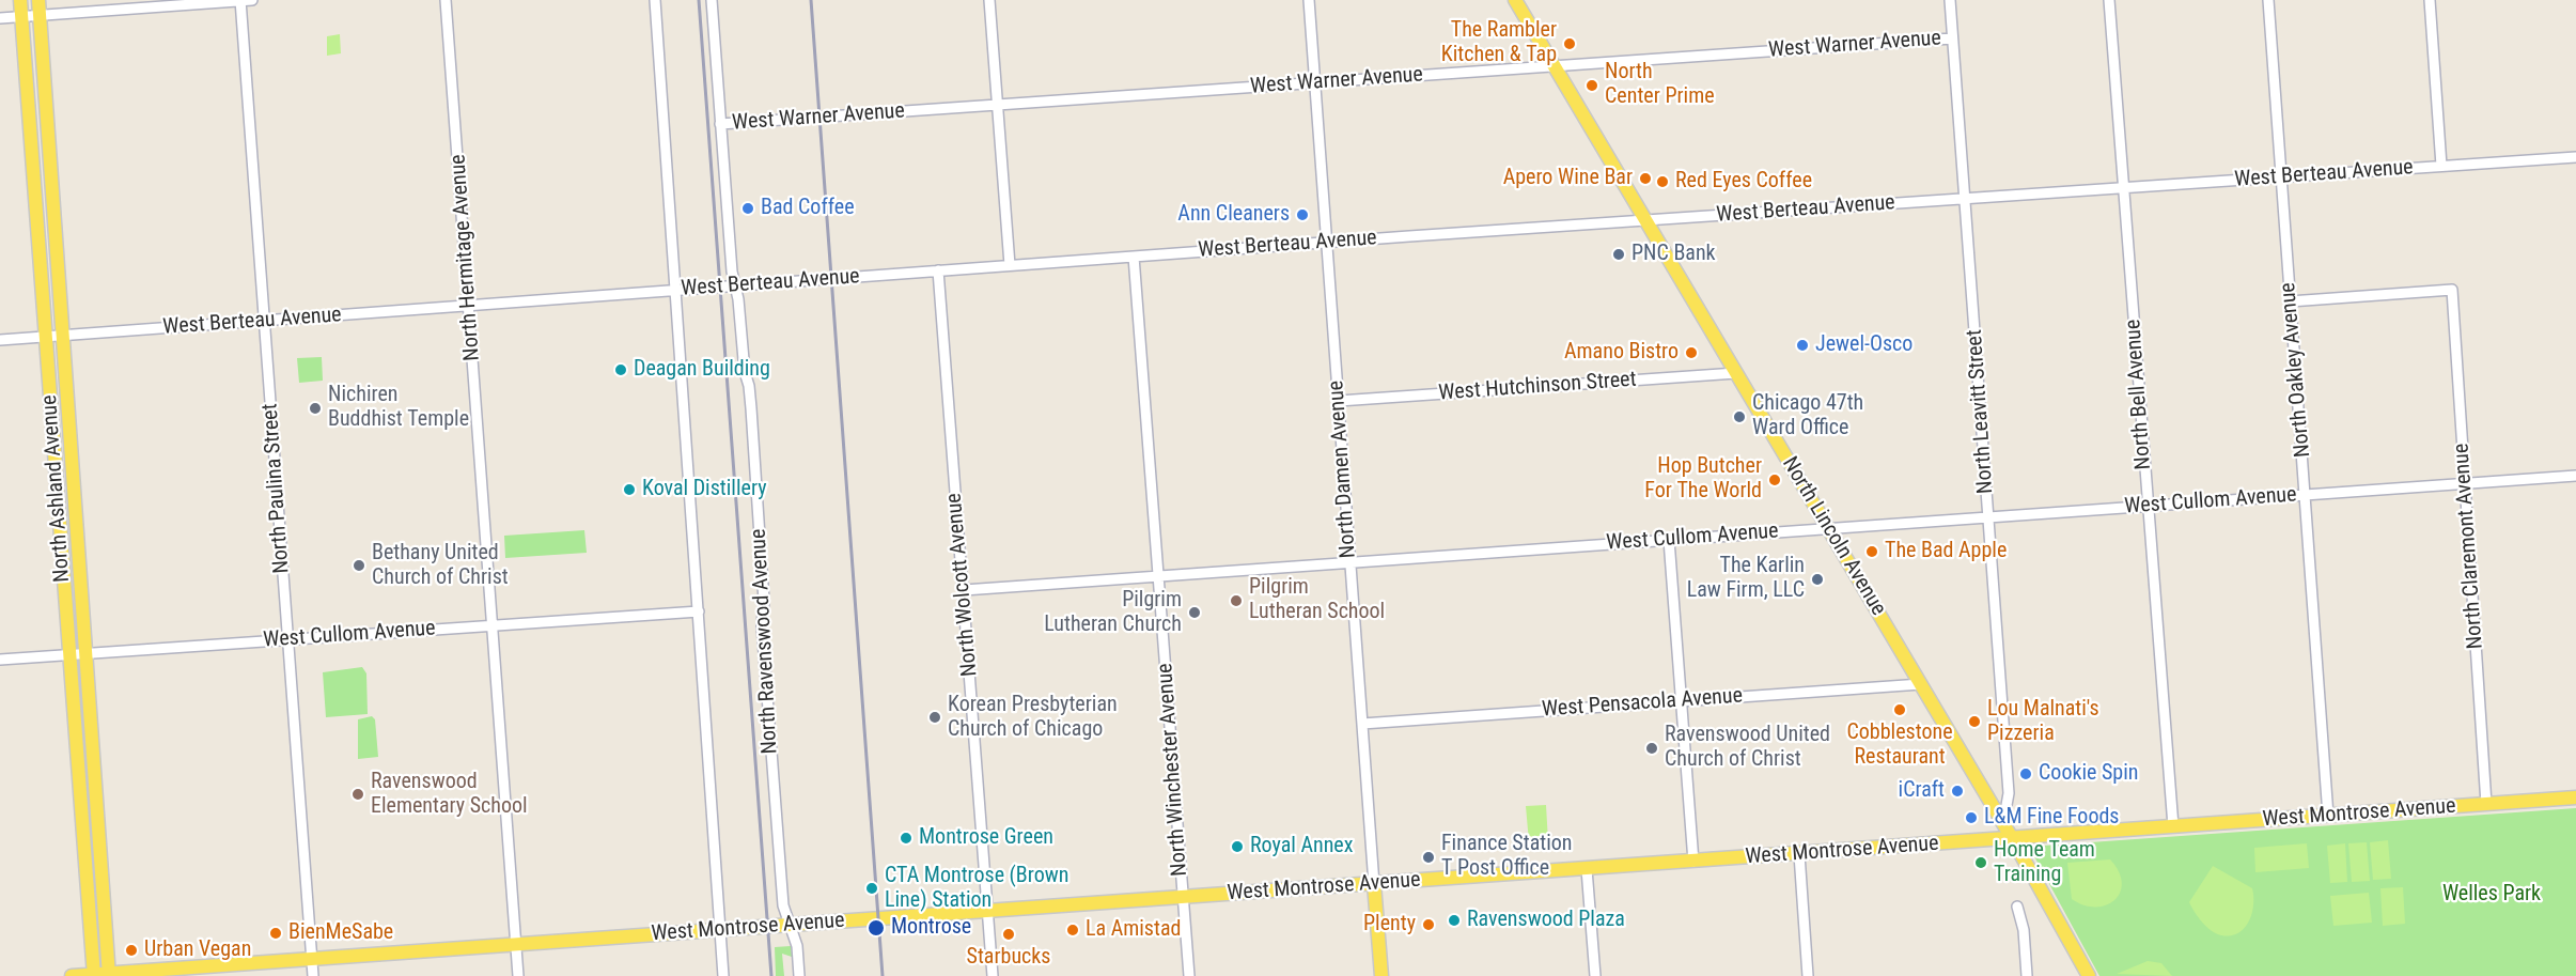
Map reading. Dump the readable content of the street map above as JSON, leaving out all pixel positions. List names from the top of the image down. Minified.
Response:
{"streets":{"main road":["North Damen Avenue","North Ashland Avenue","North Lincoln Avenue","West Montrose Avenue"],"street":["West Warner Avenue","West Berteau Avenue","North Hermitage Avenue","North Oakley Avenue","West Hutchinson Street","North Bell Avenue","North Leavitt Street","North Paulina Street","West Cullom Avenue","North Claremont Avenue","North Wolcott Avenue","North Ravenswood Avenue","West Pensacola Avenue","North Winchester Avenue"]},"crossings":[["West Warner Avenue","North Leavitt Street"],["West Warner Avenue","North Damen Avenue"],["West Warner Avenue","North Lincoln Avenue"],["West Warner Avenue","North Ravenswood Avenue"],["West Berteau Avenue","North Hermitage Avenue"],["West Berteau Avenue","North Oakley Avenue"],["West Berteau Avenue","North Bell Avenue"],["West Berteau Avenue","North Leavitt Street"],["West Berteau Avenue","North Damen Avenue"],["West Berteau Avenue","North Ashland Avenue"],["West Berteau Avenue","North Paulina Street"],["West Berteau Avenue","North Lincoln Avenue"],["West Berteau Avenue","North Wolcott Avenue"],["West Berteau Avenue","North Ravenswood Avenue"],["West Berteau Avenue","North Winchester Avenue"],["North Hermitage Avenue","West Cullom Avenue"],["North Hermitage Avenue","West Montrose Avenue"],["North Oakley Avenue","West Cullom Avenue"],["North Oakley Avenue","North Claremont Avenue"],["North Oakley Avenue","West Montrose Avenue"],["West Hutchinson Street","North Damen Avenue"],["West Hutchinson Street","North Lincoln Avenue"],["North Bell Avenue","West Cullom Avenue"],["North Bell Avenue","West Montrose Avenue"],["North Leavitt Street","West Cullom Avenue"],["North Leavitt Street","North Lincoln Avenue"],["North Damen Avenue","West Cullom Avenue"],["North Damen Avenue","West Pensacola Avenue"],["North Damen Avenue","West Montrose Avenue"],["North Ashland Avenue","West Cullom Avenue"],["North Ashland Avenue","West Montrose Avenue"],["North Paulina Street","West Cullom Avenue"],["North Paulina Street","West Montrose Avenue"],["West Cullom Avenue","North Lincoln Avenue"],["West Cullom Avenue","North Claremont Avenue"],["West Cullom Avenue","North Wolcott Avenue"],["West Cullom Avenue","North Winchester Avenue"],["North Lincoln Avenue","West Pensacola Avenue"],["North Lincoln Avenue","West Montrose Avenue"],["North Claremont Avenue","West Montrose Avenue"],["North Wolcott Avenue","West Montrose Avenue"],["North Ravenswood Avenue","West Montrose Avenue"],["North Winchester Avenue","West Montrose Avenue"]],"parks":["Welles Park"],"places":["The Rambler Kitchen & Tap","North Center Prime","Apero Wine Bar","Red Eyes Coffee","Bad Coffee","Ann Cleaners","PNC Bank","Jewel-Osco","Amano Bistro","Deagan Building","Nichiren Buddhist Temple","Chicago 47th Ward Office","Hop Butcher For The World","Koval Distillery","The Bad Apple","Bethany United Church of Christ","The Karlin Law Firm, LLC","Pilgrim Lutheran School","Pilgrim Lutheran Church","Cobblestone Restaurant","Korean Presbyterian Church of Chicago","Lou Malnati's Pizzeria","Ravenswood United Church of Christ","Cookie Spin","iCraft","Ravenswood Elementary School","L&M Fine Foods","Montrose Green","Royal Annex","Finance Station T Post Office","Home Team Training","CTA Montrose (Brown Line) Station","Ravenswood Plaza","Plenty","Montrose","La Amistad","BienMeSabe","Starbucks","Urban Vegan"]}
